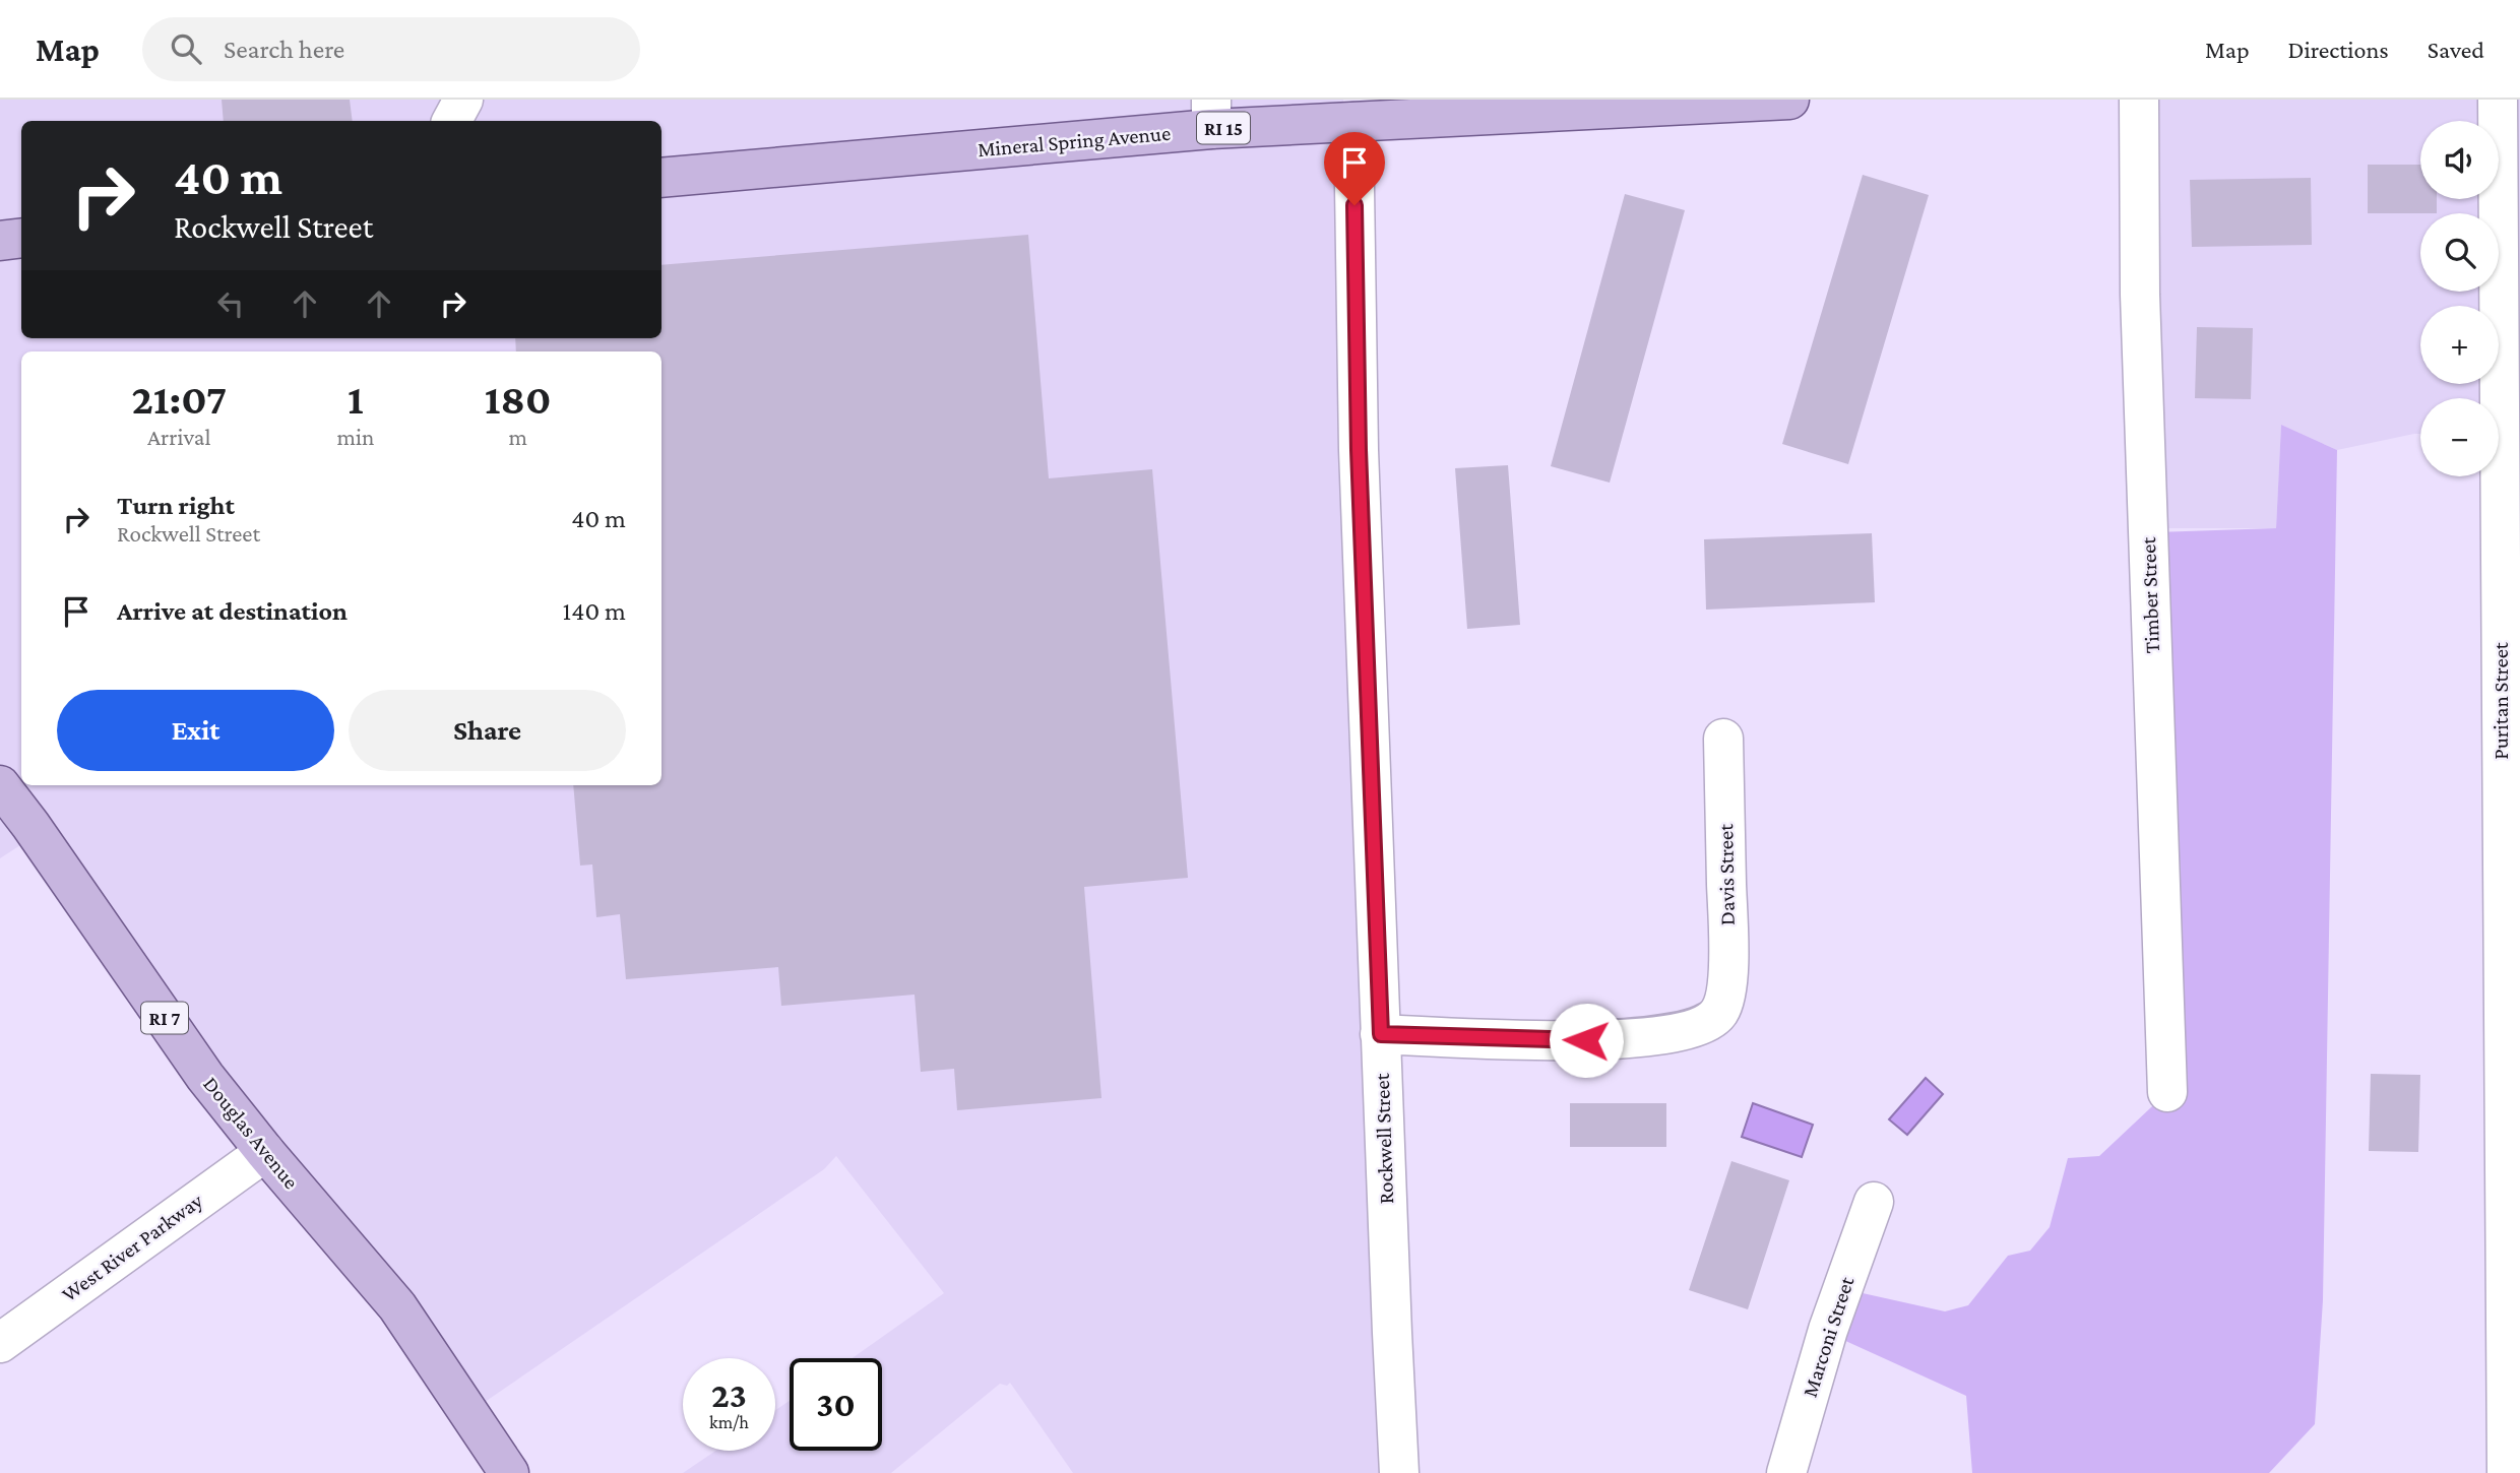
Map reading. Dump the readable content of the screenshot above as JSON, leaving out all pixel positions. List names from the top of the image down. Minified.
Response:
{"streets":{"main road":["RI 15","Mineral Spring Avenue","RI 7","Douglas Avenue"],"street":["Timber Street","Puritan Street","Davis Street","Rockwell Street","West River Parkway","Marconi Street"]},"crossings":[["Mineral Spring Avenue","Rockwell Street"],["Davis Street","Rockwell Street"],["Douglas Avenue","West River Parkway"]],"page":{"header":"Map","search":"Search here","nav":["Map","Directions","Saved"],"map_buttons":["+","−"],"turn":["40 m","Rockwell Street"],"eta":["21:07","Arrival","1","min","180","m"],"list":[{"name":"Turn right","note":"Rockwell Street","value":"40 m"},{"name":"Arrive at destination","value":"140 m"}],"buttons":["Exit","Share"],"speed":"23 km/h","limit":"30"}}
